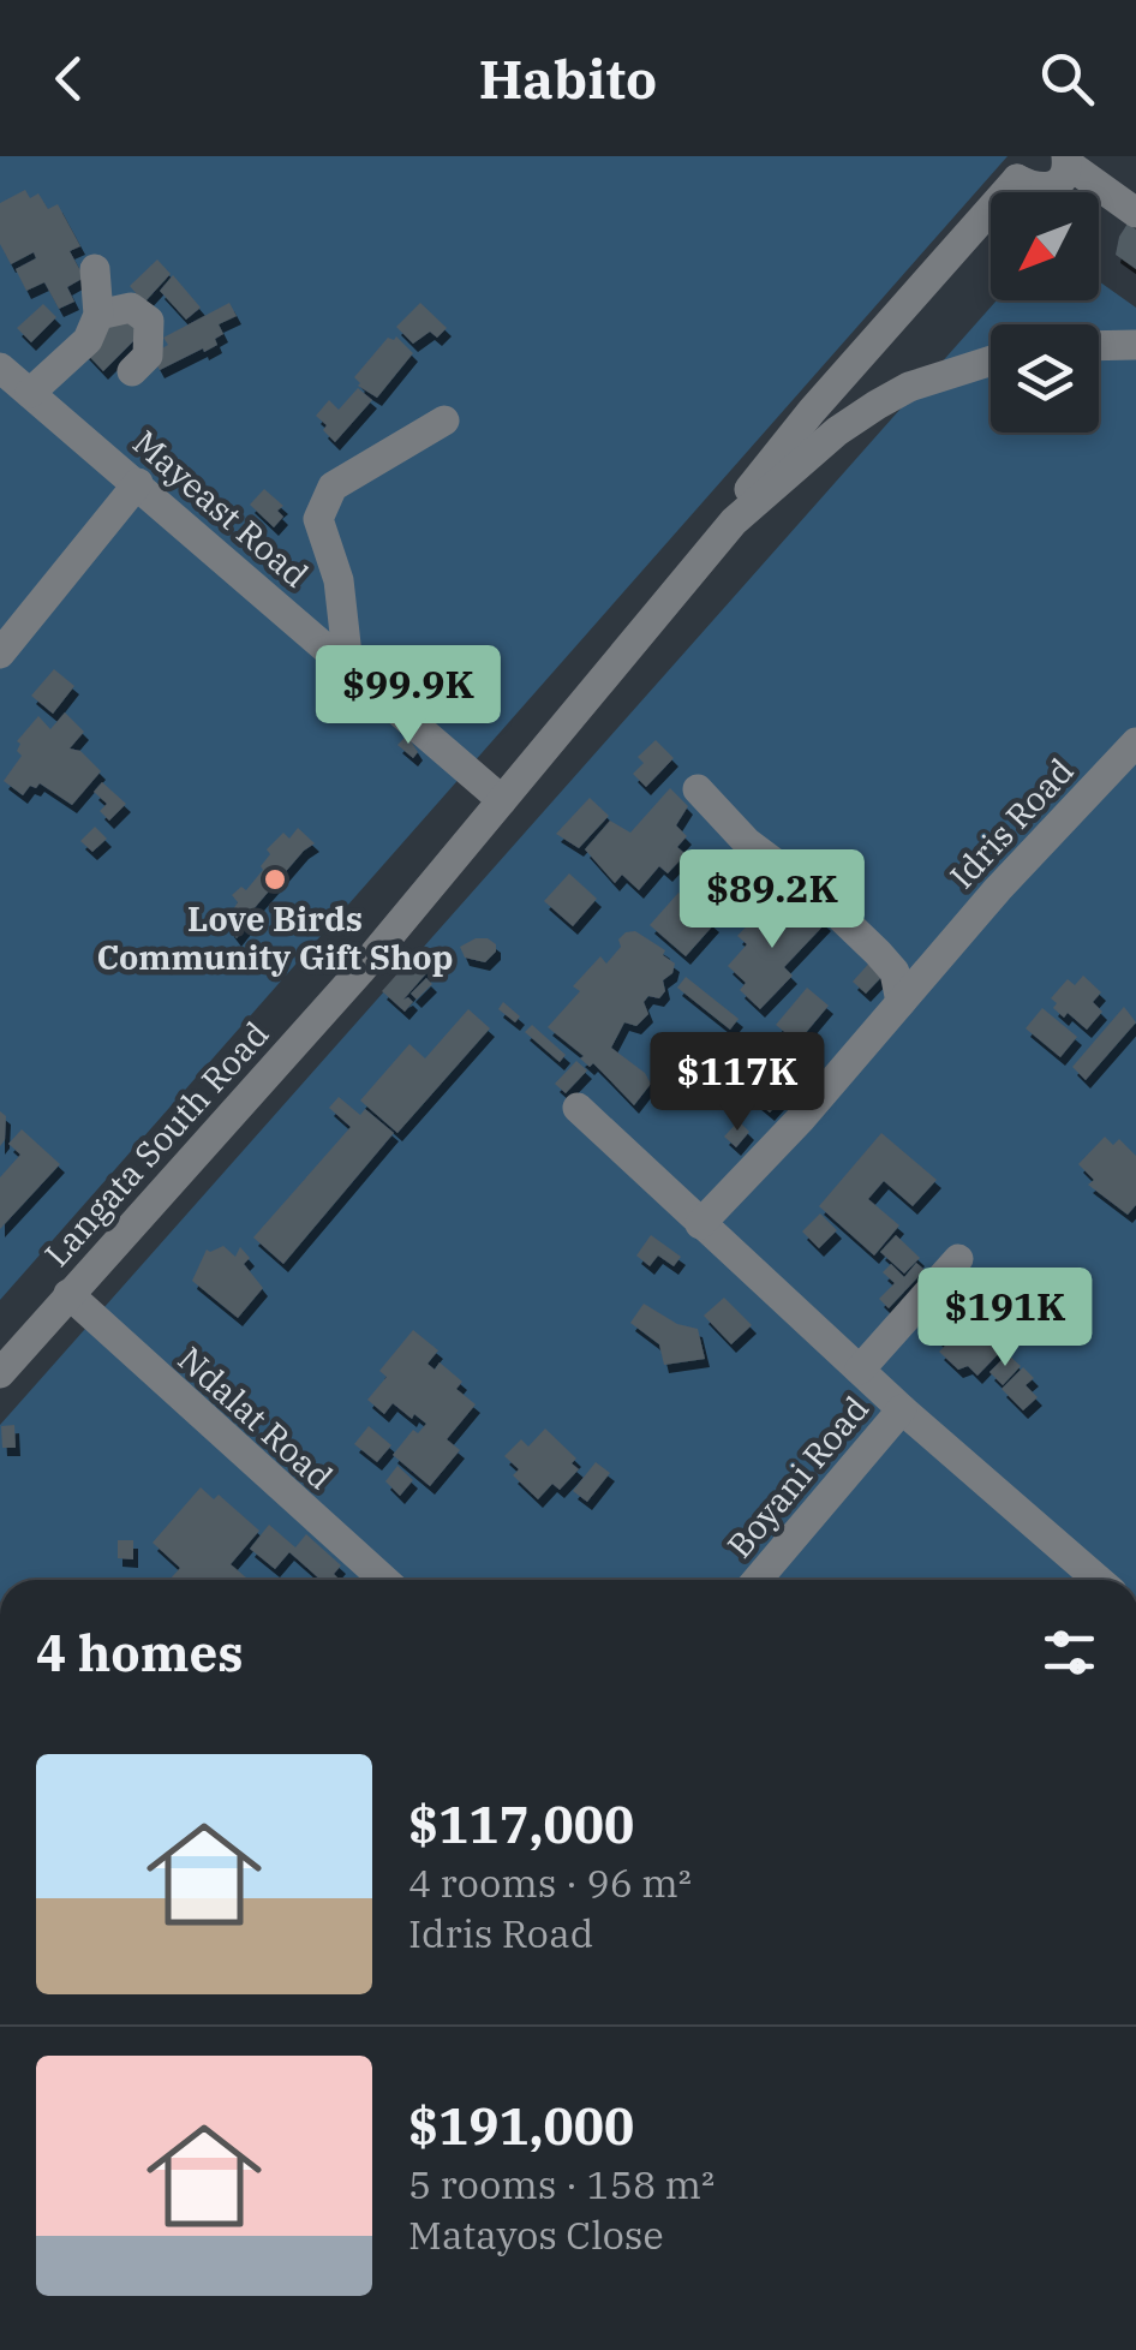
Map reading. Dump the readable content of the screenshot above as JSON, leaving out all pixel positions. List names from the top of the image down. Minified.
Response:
{"streets":{"street":["Mayeast Road","Idris Road","Langata South Road","Ndalat Road","Boyani Road"]},"crossings":[["Mayeast Road","Langata South Road"],["Langata South Road","Ndalat Road"]],"places":["Love Birds Community Gift Shop"],"north":"bottom left","page":{"header":"Habito","price":["$99.9K","$89.2K","$117K","$191K"],"heading":"4 homes","list":[{"name":"$117,000","note":"4 rooms · 96 m² · Idris Road"},{"name":"$191,000","note":"5 rooms · 158 m² · Matayos Close"}]}}
